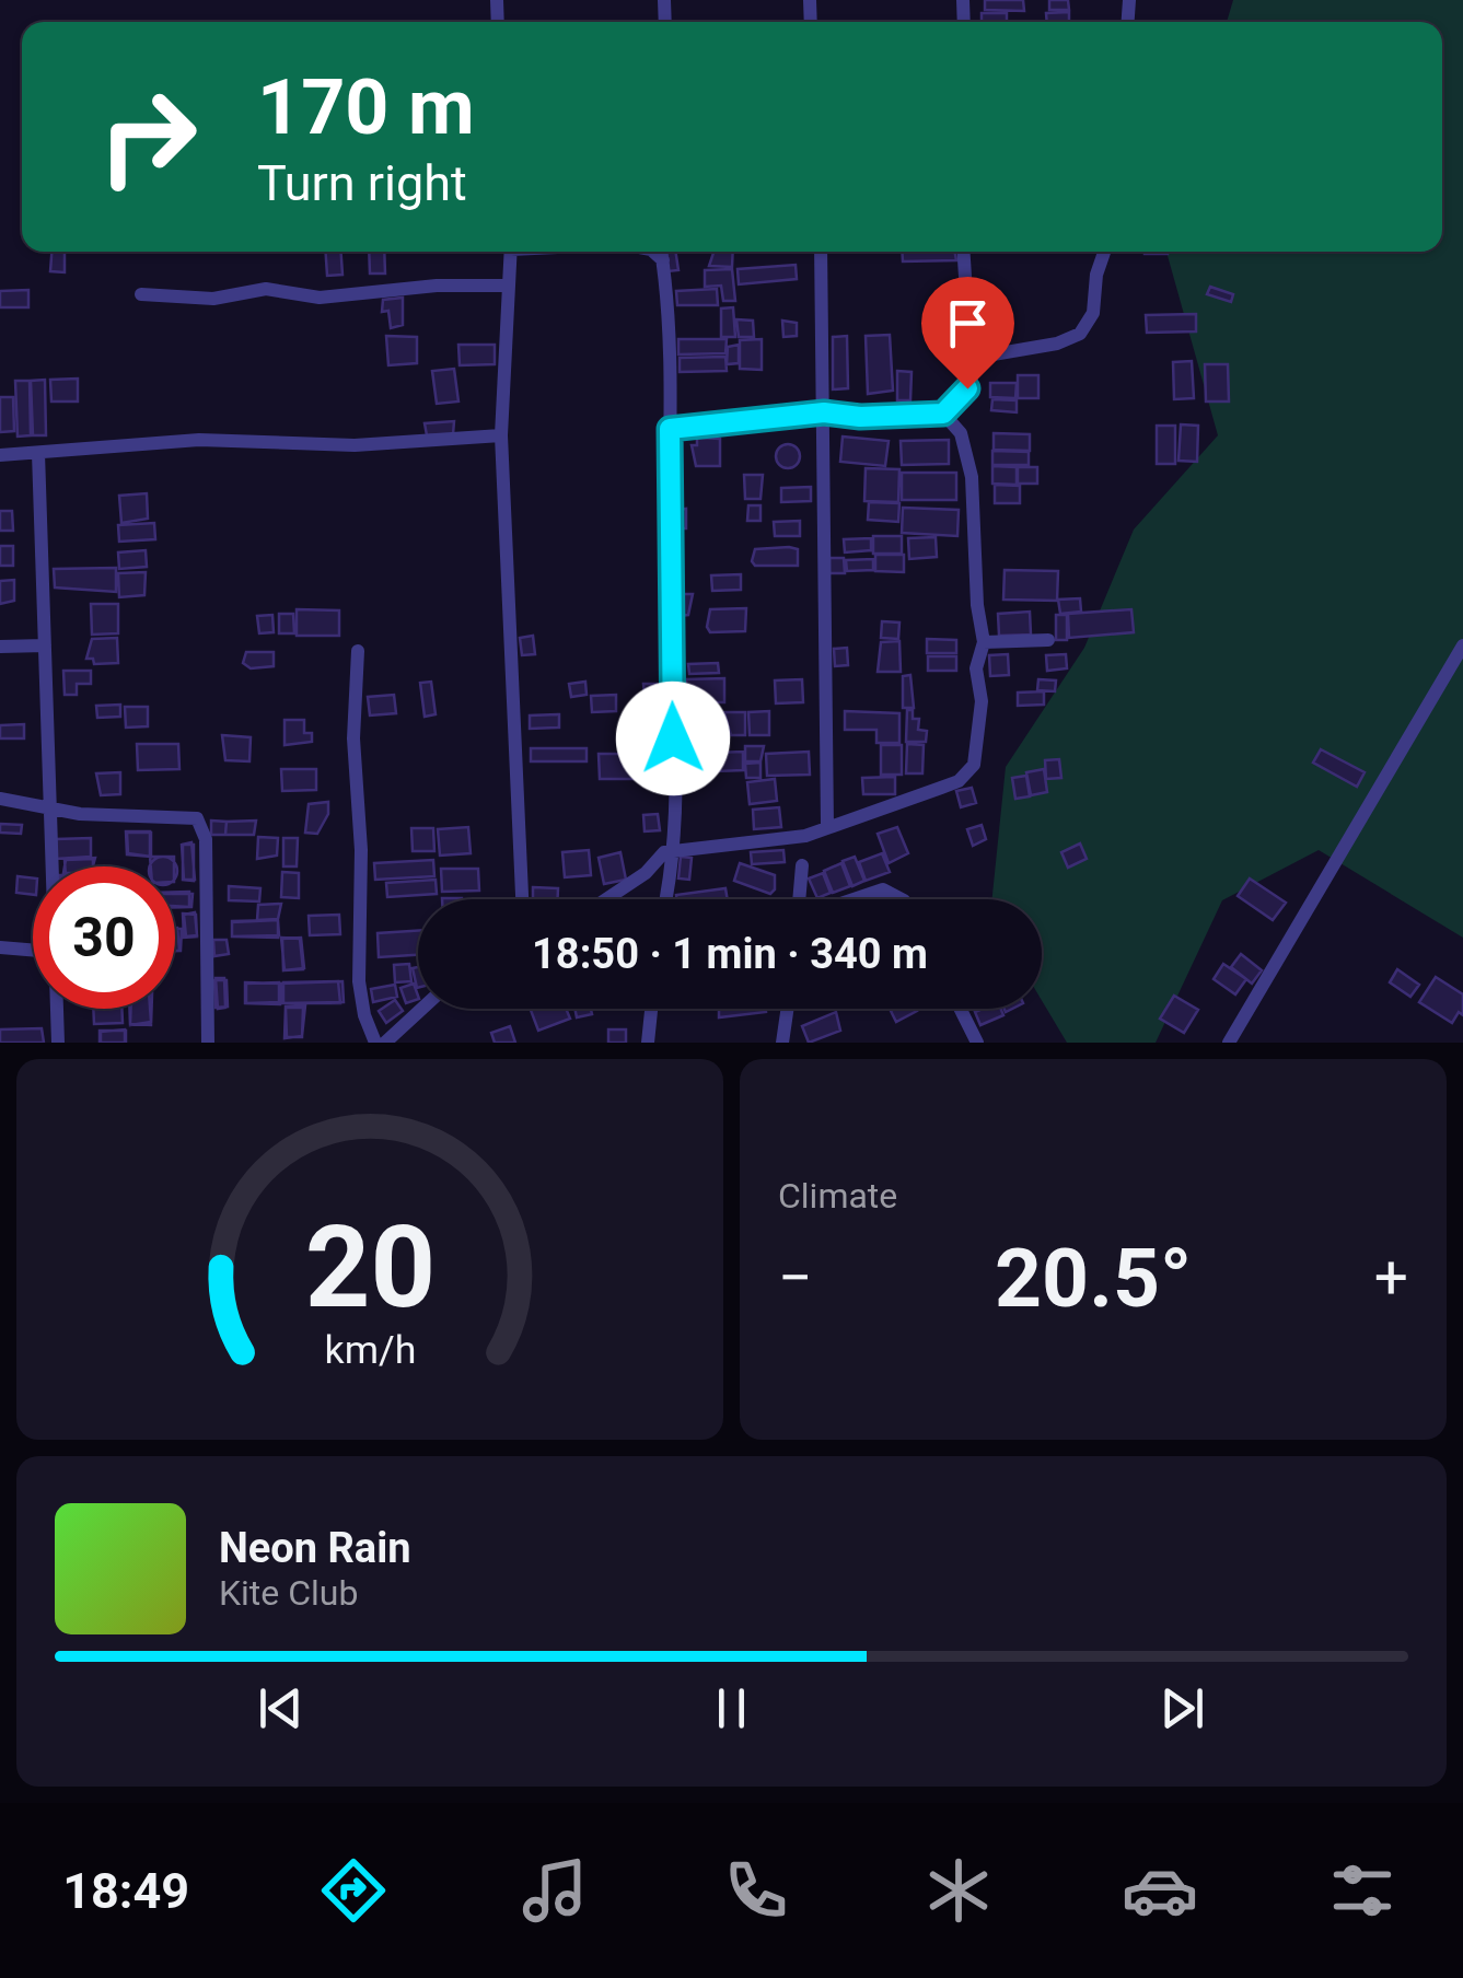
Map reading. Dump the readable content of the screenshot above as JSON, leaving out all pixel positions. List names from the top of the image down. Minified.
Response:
{"page":{"turn":["170 m","Turn right"],"limit":"30","trip":"18:50 · 1 min · 340 m","tile":"Climate","heat":["−","20.5°","+"],"song":["Neon Rain","Kite Club"],"tabs":"18:49","gauge":["20","km/h"]}}
